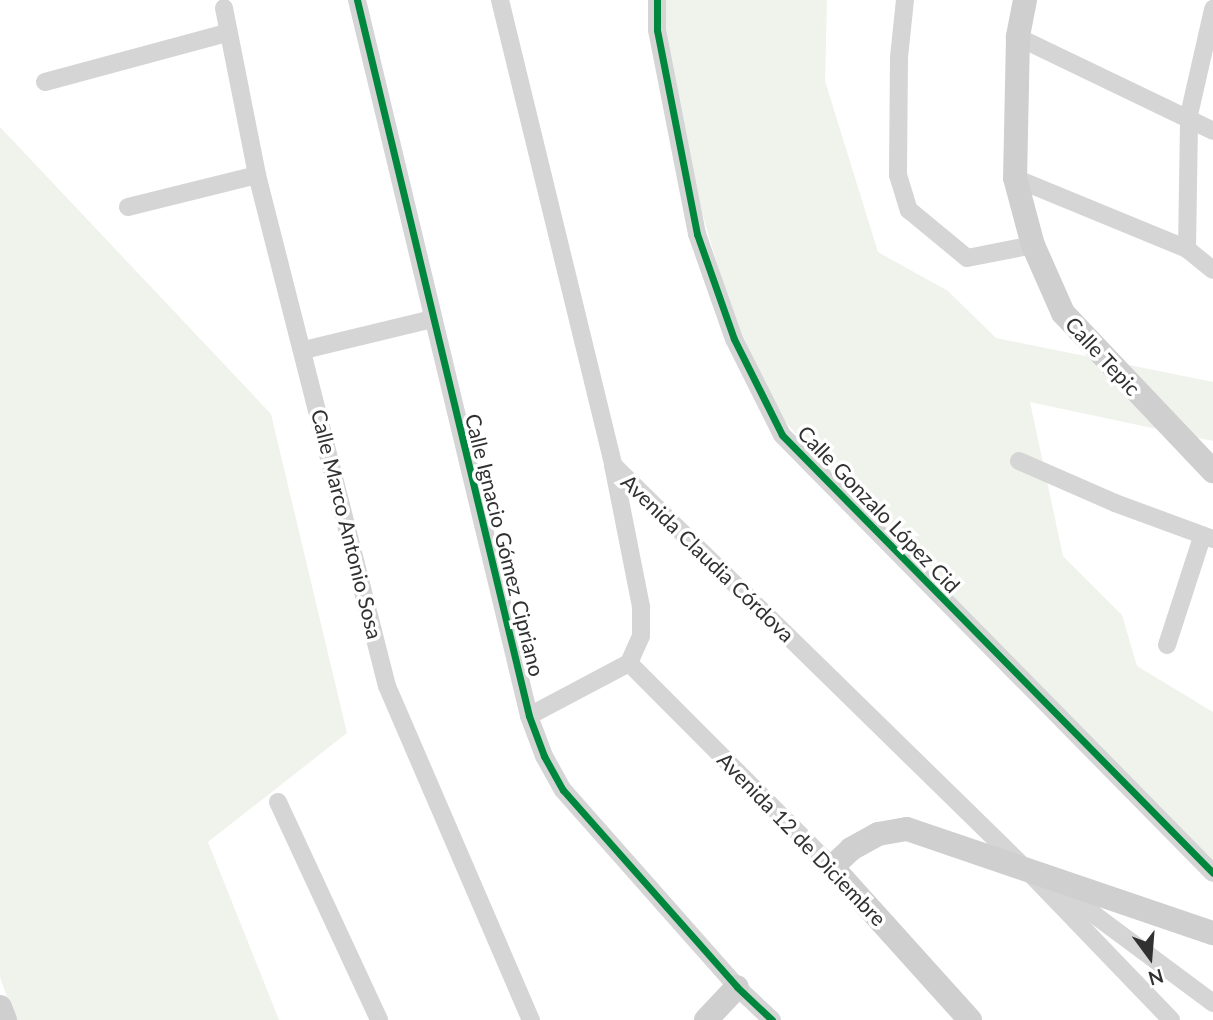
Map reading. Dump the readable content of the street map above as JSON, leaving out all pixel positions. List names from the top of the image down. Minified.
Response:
{"streets":{"street":["Calle Tepic","Calle Gonzalo López Cid","Calle Marco Antonio Sosa","Calle Ignacio Gómez Cipriano","Avenida Claudia Córdova","Avenida 12 de Diciembre"]},"north":"bottom"}
